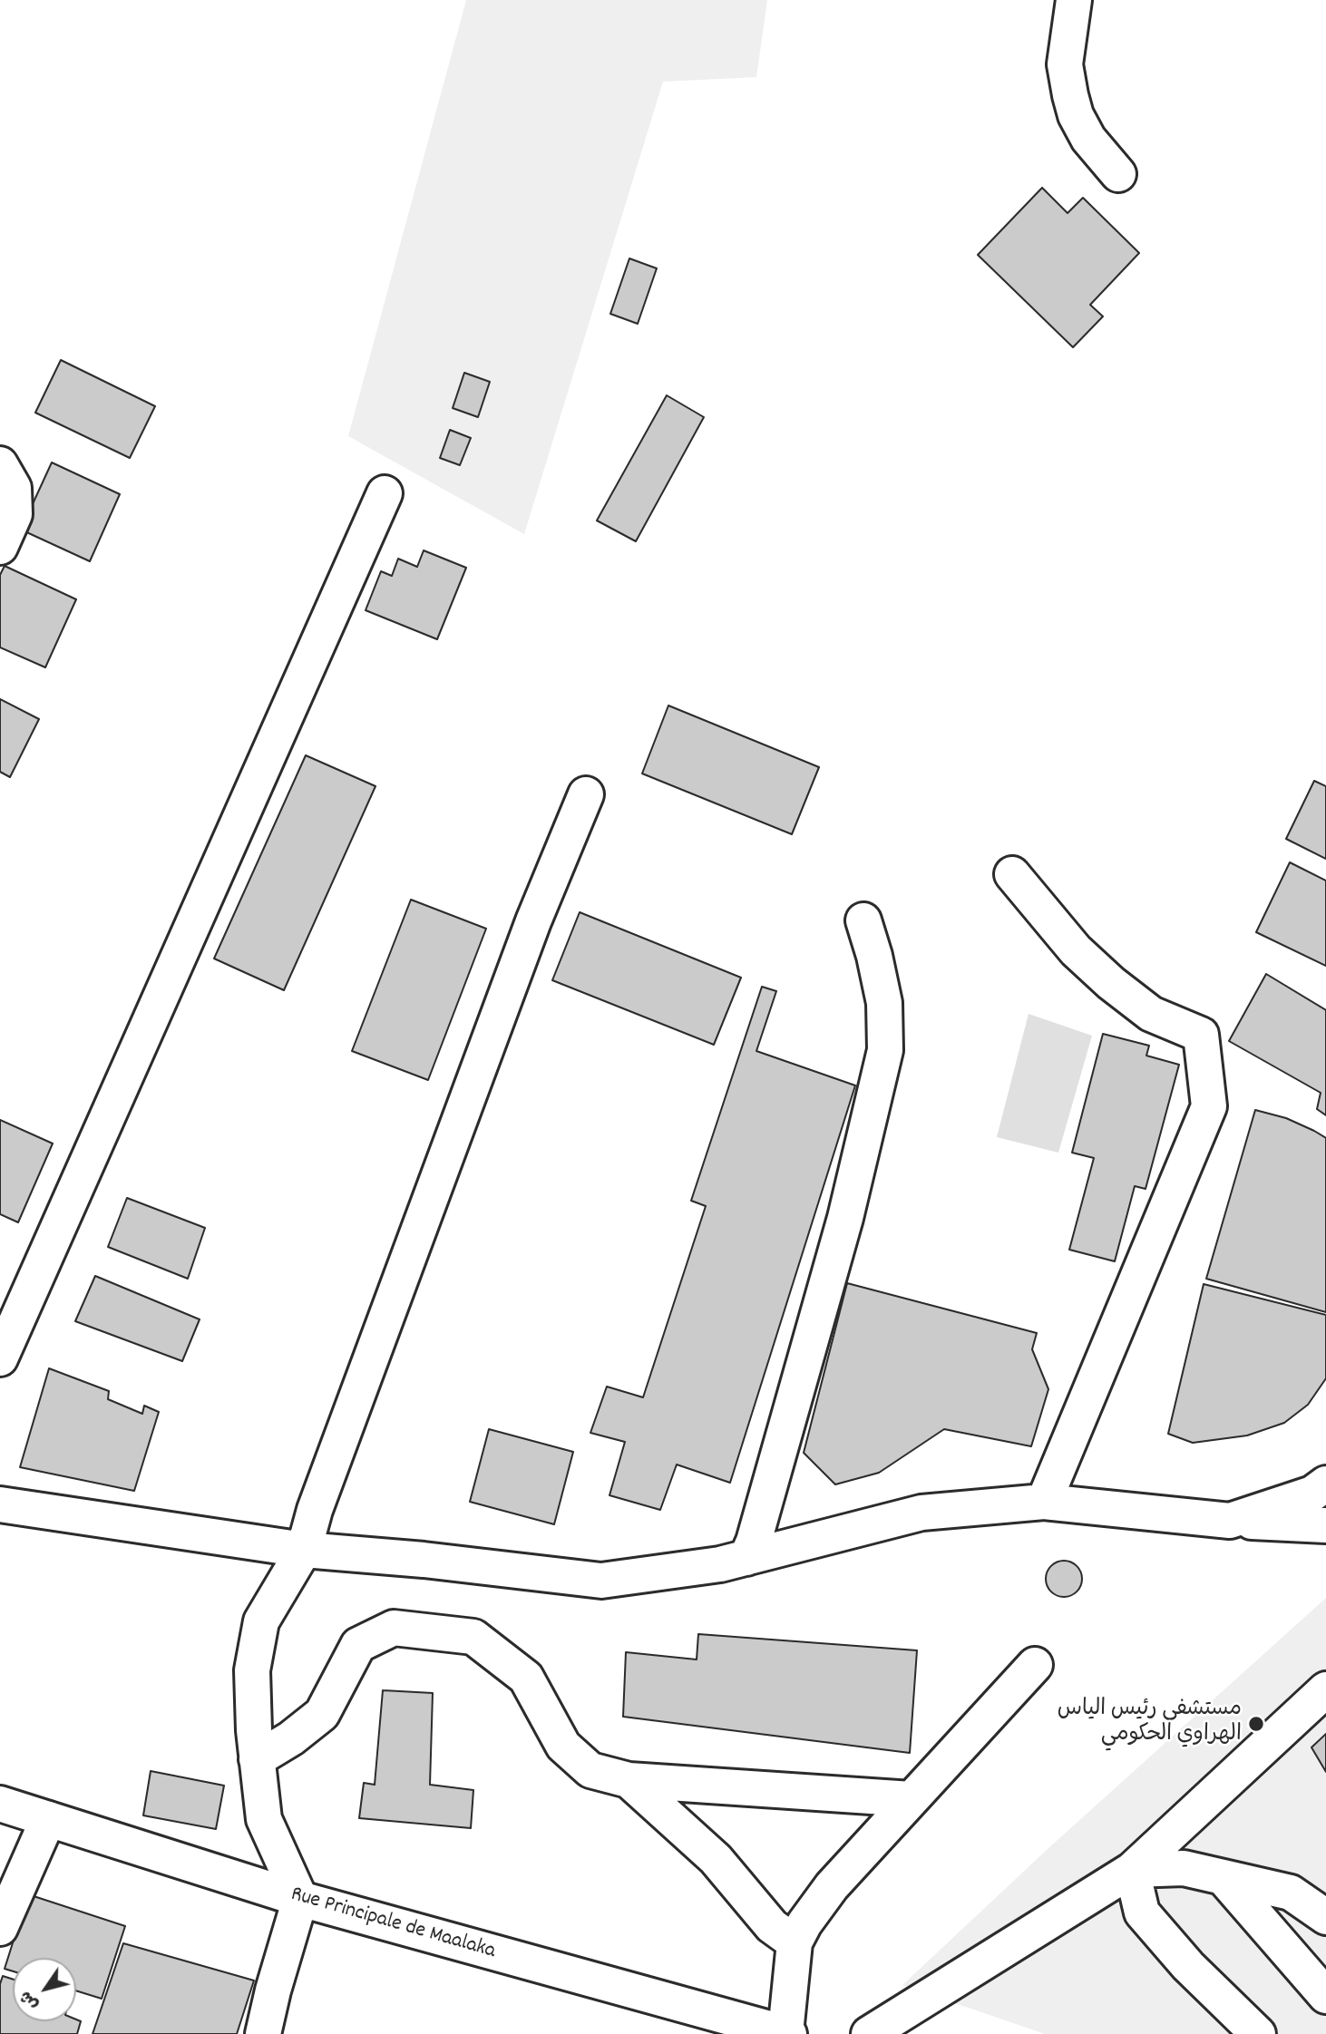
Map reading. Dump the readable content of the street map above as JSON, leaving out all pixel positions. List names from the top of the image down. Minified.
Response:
{"streets":{"street":["Rue Principale de Maalaka"]},"places":["مستشفى رئيس الياس الهراوي الحكومي"],"north":"bottom left"}
